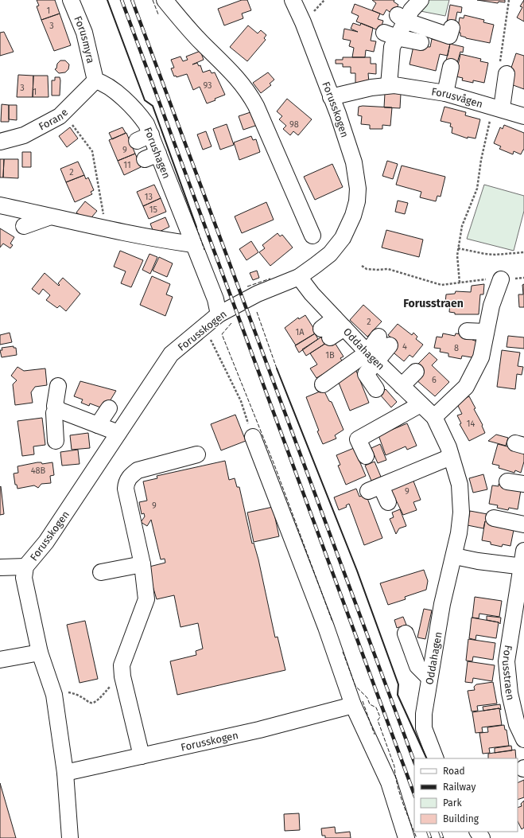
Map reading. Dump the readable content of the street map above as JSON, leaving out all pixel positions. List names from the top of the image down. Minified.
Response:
{"streets":{"street":["Forusmyra","Forusvågen","Forusskogen","Forane","Forushagen","Oddahagen","Forusstraen"]},"crossings":[["Forusmyra","Forane"],["Forusmyra","Forushagen"],["Forusvågen","Forusskogen"],["Forusskogen","Forushagen"],["Forusskogen","Oddahagen"],["Forane","Forushagen"]],"districts":["Forusstraen"],"house_numbers":["1","3","93","3","1","98","9","11","2","13","15","2","1A","4","8","1B","6","14","48B","9","9"],"legend":["Road","Railway","Park","Building"]}
